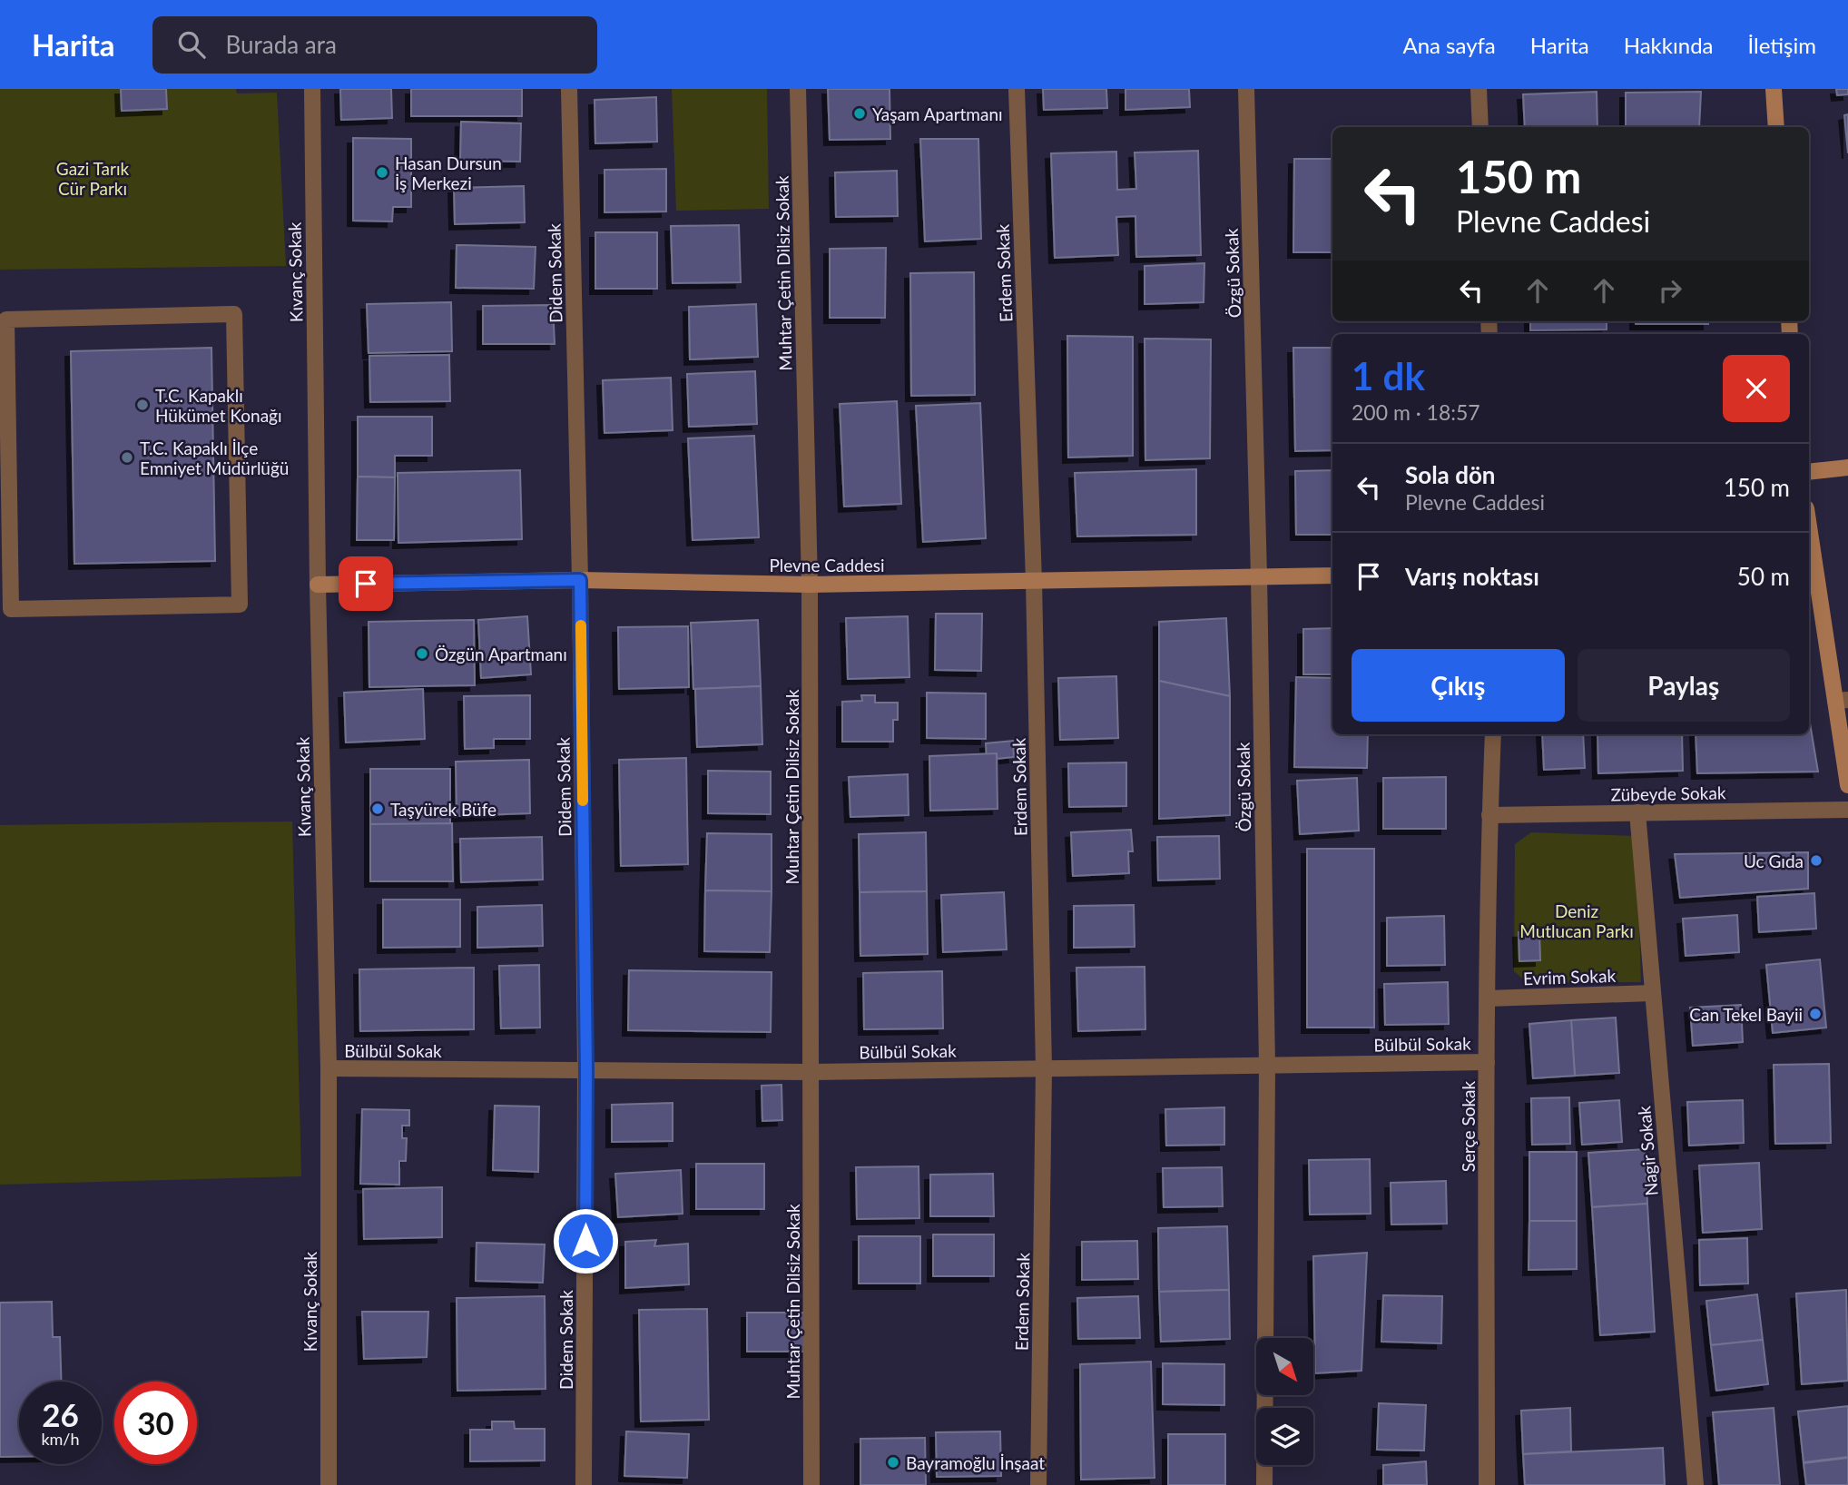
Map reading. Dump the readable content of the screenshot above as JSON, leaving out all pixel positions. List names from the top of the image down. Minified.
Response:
{"streets":{"street":["Kıvanç Sokak","Didem Sokak","Muhtar Çetin Dilsiz Sokak","Erdem Sokak","Özgü Sokak","Plevne Caddesi","Zübeyde Sokak","Evrim Sokak","Bülbül Sokak","Serçe Sokak","Nagir Sokak"]},"crossings":[["Kıvanç Sokak","Plevne Caddesi"],["Kıvanç Sokak","Bülbül Sokak"],["Didem Sokak","Plevne Caddesi"],["Didem Sokak","Bülbül Sokak"],["Muhtar Çetin Dilsiz Sokak","Plevne Caddesi"],["Muhtar Çetin Dilsiz Sokak","Bülbül Sokak"],["Erdem Sokak","Plevne Caddesi"],["Erdem Sokak","Bülbül Sokak"],["Özgü Sokak","Plevne Caddesi"],["Özgü Sokak","Bülbül Sokak"],["Zübeyde Sokak","Serçe Sokak"],["Zübeyde Sokak","Nagir Sokak"],["Evrim Sokak","Serçe Sokak"],["Evrim Sokak","Nagir Sokak"],["Bülbül Sokak","Serçe Sokak"]],"parks":["Gazi Tarık Cür Parkı","Deniz Mutlucan Parkı"],"places":["Yaşam Apartmanı","Hasan Dursun İş Merkezi","T.C. Kapaklı Hükümet Konağı","T.C. Kapaklı İlçe Emniyet Müdürlüğü","Özgün Apartmanı","Taşyürek Büfe","Uc Gıda","Can Tekel Bayii","Bayramoğlu İnşaat"],"north":"bottom right","page":{"header":"Harita","search":"Burada ara","nav":["Ana sayfa","Harita","Hakkında","İletişim"],"turn":["150 m","Plevne Caddesi"],"heading":["1 dk","200 m · 18:57"],"list":[{"name":"Sola dön","note":"Plevne Caddesi","value":"150 m"},{"name":"Varış noktası","value":"50 m"}],"buttons":["Çıkış","Paylaş"],"speed":"26 km/h","limit":"30"}}
